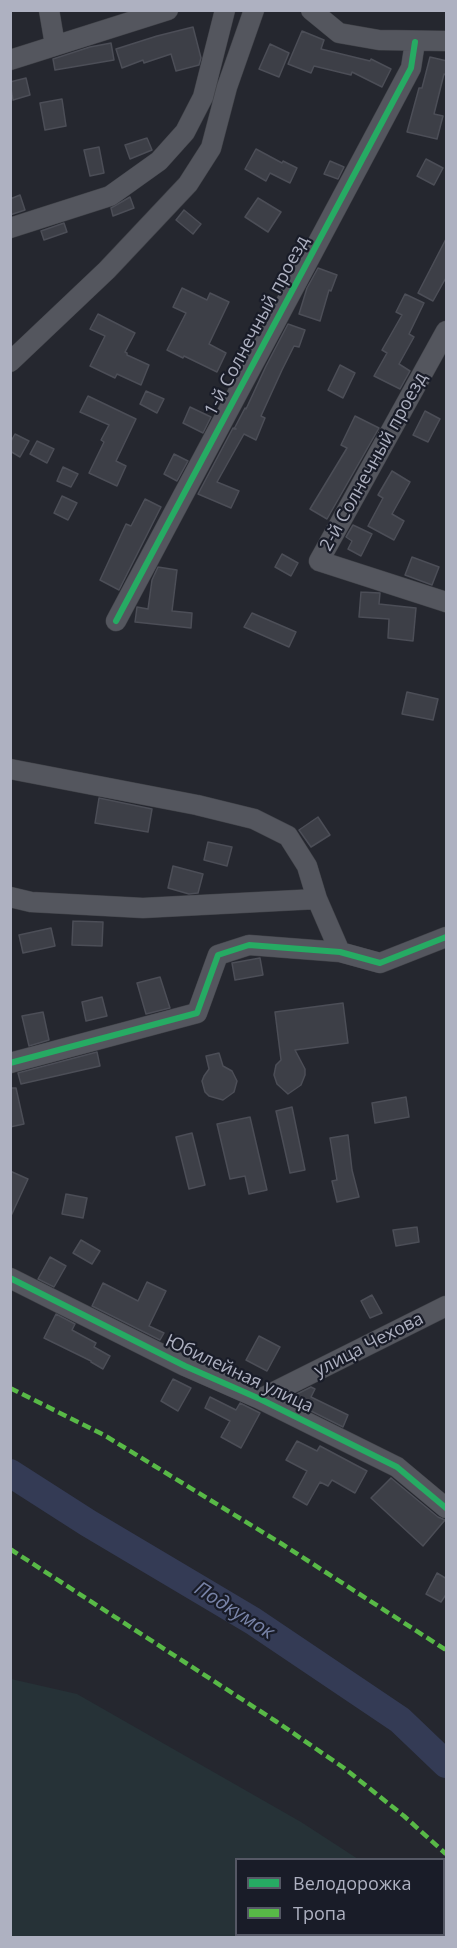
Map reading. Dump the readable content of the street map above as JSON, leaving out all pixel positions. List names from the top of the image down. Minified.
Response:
{"streets":{"street":["1-й Солнечный проезд","2-й Солнечный проезд","улица Чехова","Юбилейная улица"]},"crossings":[["улица Чехова","Юбилейная улица"]],"water":["Подкумок"],"legend":["Велодорожка","Тропа"]}
